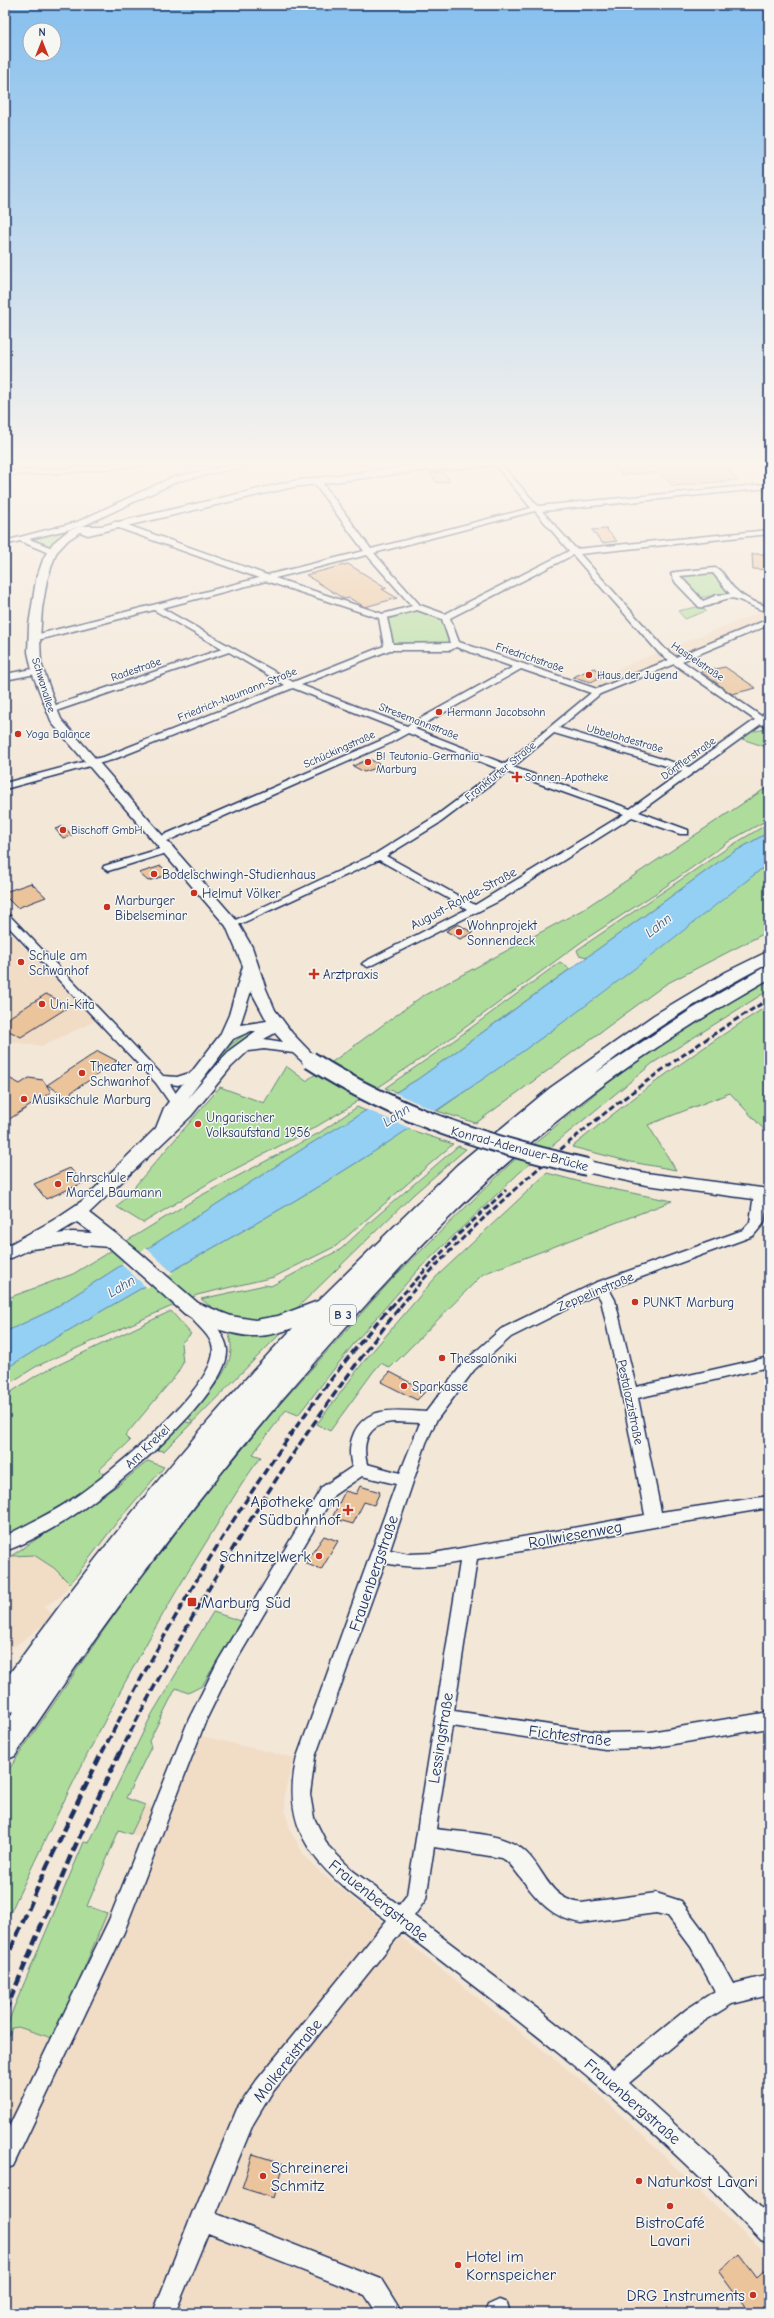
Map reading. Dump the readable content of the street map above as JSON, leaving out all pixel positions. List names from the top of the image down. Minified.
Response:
{"streets":{"highway":["B 3"],"main road":["Schwanallee","Konrad-Adenauer-Brücke"],"street":["Friedrichstraße","Haspelstraße","Radestraße","Friedrich-Naumann-Straße","Stresemannstraße","Ubbelohdestraße","Schückingstraße","Dörfflerstraße","Frankfurter Straße","August-Rohde-Straße","Zeppelinstraße","Pestalozzistraße","Am Krekel","Rollwiesenweg","Frauenbergstraße","Fichtestraße","Lessingstraße","Molkereistraße"]},"crossings":[["Friedrichstraße","Schückingstraße"],["Friedrichstraße","Frankfurter Straße"],["Haspelstraße","Dörfflerstraße"],["Haspelstraße","Frankfurter Straße"],["Radestraße","Schwanallee"],["Radestraße","Stresemannstraße"],["Schwanallee","Friedrich-Naumann-Straße"],["Schwanallee","Schückingstraße"],["Schwanallee","Frankfurter Straße"],["Schwanallee","Konrad-Adenauer-Brücke"],["Friedrich-Naumann-Straße","Stresemannstraße"],["Stresemannstraße","Schückingstraße"],["Stresemannstraße","Dörfflerstraße"],["Stresemannstraße","Frankfurter Straße"],["Stresemannstraße","August-Rohde-Straße"],["Ubbelohdestraße","Dörfflerstraße"],["Ubbelohdestraße","Frankfurter Straße"],["Dörfflerstraße","August-Rohde-Straße"],["Konrad-Adenauer-Brücke","Zeppelinstraße"],["Zeppelinstraße","Pestalozzistraße"],["Zeppelinstraße","Frauenbergstraße"],["Pestalozzistraße","Rollwiesenweg"],["Rollwiesenweg","Frauenbergstraße"],["Rollwiesenweg","Lessingstraße"],["Frauenbergstraße","Lessingstraße"],["Frauenbergstraße","Molkereistraße"],["Fichtestraße","Lessingstraße"],["Lessingstraße","Molkereistraße"]],"water":["Lahn"],"places":{"other":["Haus der Jugend","Hermann Jacobsohn","Yoga Balance","B! Teutonia-Germania Marburg","Bischoff GmbH","Bodelschwingh-Studienhaus","Helmut Völker","Marburger Bibelseminar","Wohnprojekt Sonnendeck","Schule am Schwanhof","Uni-Kita","Theater am Schwanhof","Musikschule Marburg","Ungarischer Volksaufstand 1956","Fahrschule Marcel Baumann","PUNKT Marburg","Thessaloniki","Sparkasse","Schnitzelwerk","Schreinerei Schmitz","Naturkost Lavari","BistroCafé Lavari","Hotel im Kornspeicher","DRG Instruments"],"health":["Sonnen-Apotheke","Arztpraxis","Apotheke am Südbahnhof"],"transit":["Marburg Süd"]},"north":"top"}
